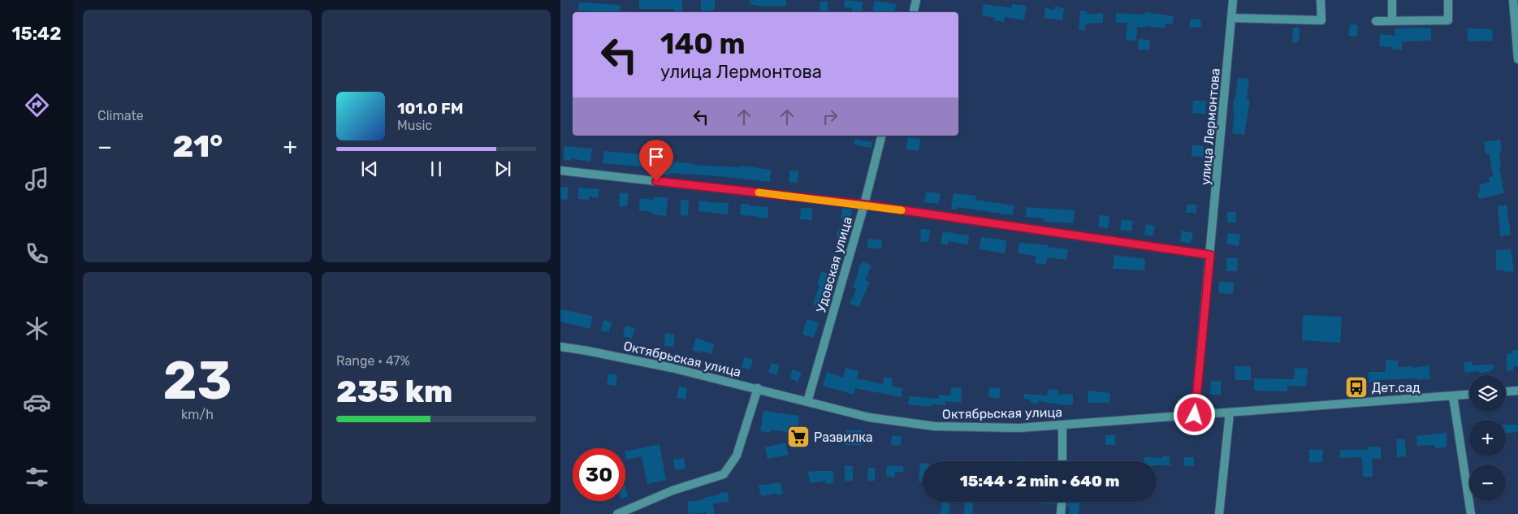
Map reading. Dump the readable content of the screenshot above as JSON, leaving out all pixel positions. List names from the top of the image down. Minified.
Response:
{"streets":{"street":["улица Лермонтова","Удовская улица","Октябрьская улица"]},"crossings":[["улица Лермонтова","Октябрьская улица"],["Удовская улица","Октябрьская улица"]],"places":{"bus stop":["Дет.сад"],"supermarket":["Развилка"]},"page":{"tabs":"15:42","tile":["Climate",["23","km/h"],["Range · 47%","235 km"]],"turn":["140 m","улица Лермонтова"],"song":["101.0 FM","Music"],"heat":["−","21°","+"],"map_buttons":["+","−"],"limit":"30","trip":"15:44 · 2 min · 640 m"}}
